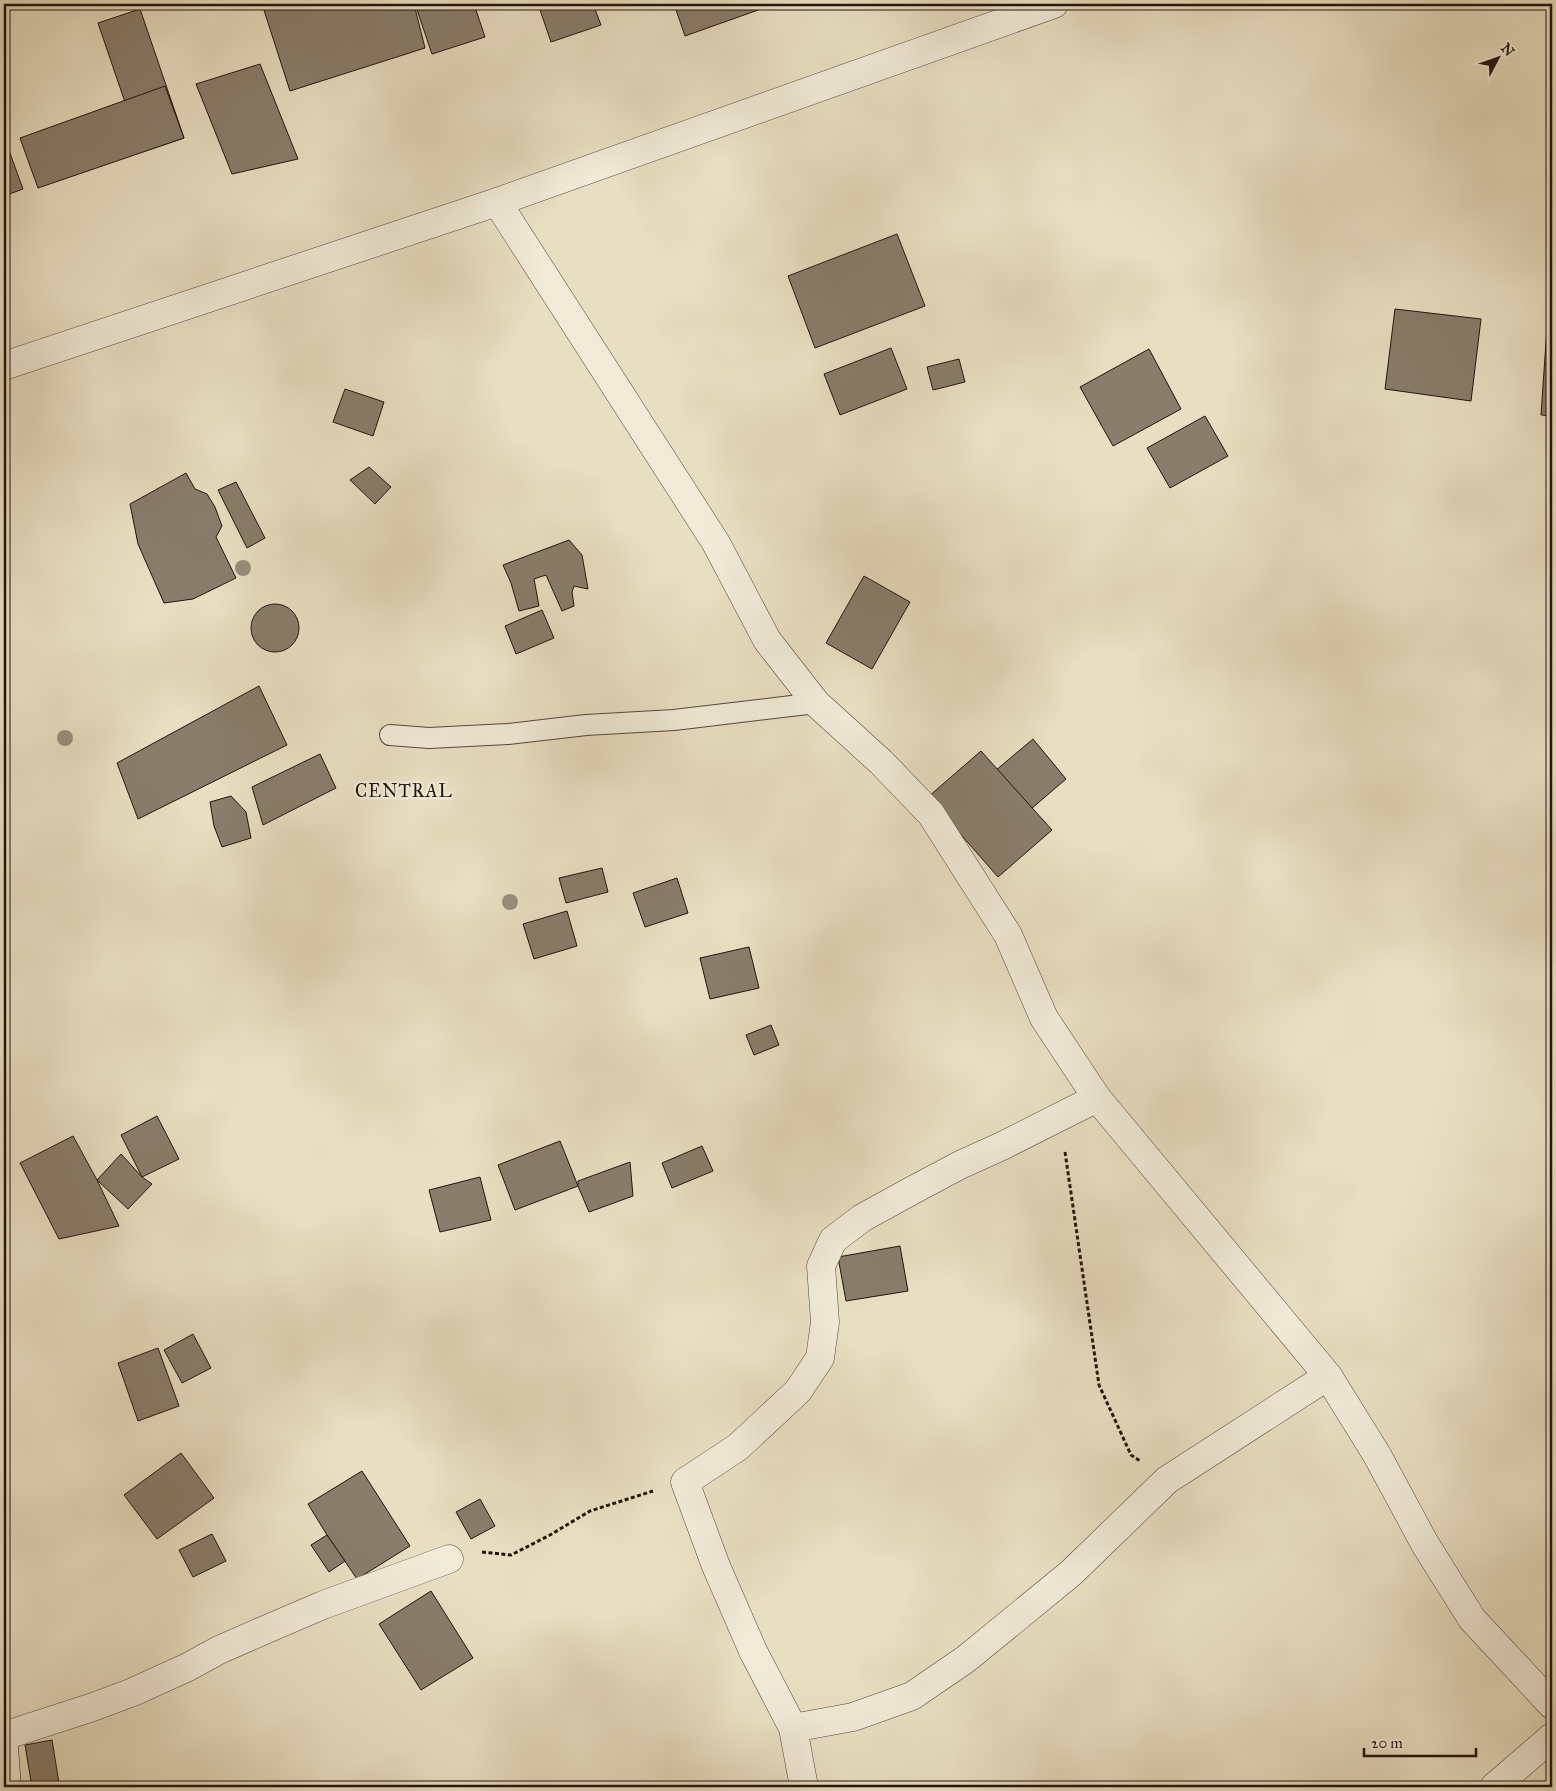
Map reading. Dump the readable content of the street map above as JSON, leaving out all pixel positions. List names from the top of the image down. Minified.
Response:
{"districts":["CENTRAL"],"scale_bar":"20 m","north":"top right"}
